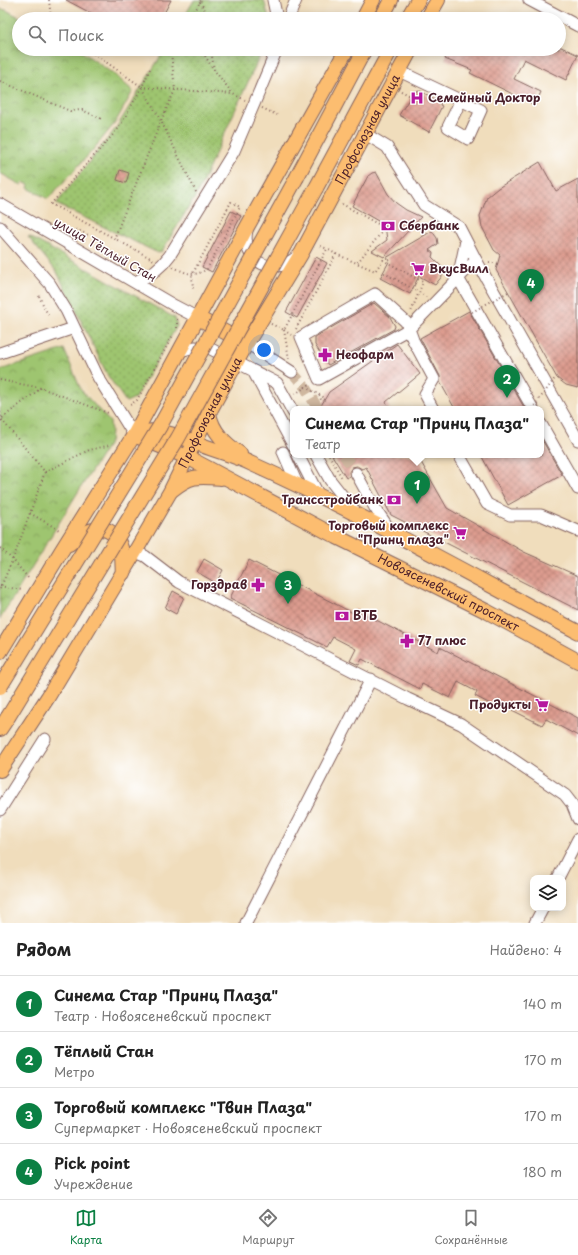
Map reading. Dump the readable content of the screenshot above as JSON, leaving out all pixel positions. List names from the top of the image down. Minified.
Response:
{"streets":{"main road":["Профсоюзная улица","Новоясеневский проспект"],"street":["улица Тёплый Стан"]},"crossings":[["Профсоюзная улица","Новоясеневский проспект"]],"places":{"hospital":["Семейный Доктор"],"bank":["Сбербанк","Трансстройбанк","ВТБ"],"supermarket":["ВкусВилл","Торговый комплекс \"Принц плаза\"","Продукты"],"pharmacy":["Неофарм","Горздрав","77 плюс"]},"page":{"search":"Поиск","pins":["4","2","1","3"],"popup":["Синема Стар \"Принц Плаза\"","Театр"],"heading":["Рядом","Найдено: 4"],"list":[{"mark":"1","name":"Синема Стар \"Принц Плаза\"","note":"Театр · Новоясеневский проспект","value":"140 m"},{"mark":"2","name":"Тёплый Стан","note":"Метро","value":"170 m"},{"mark":"3","name":"Торговый комплекс \"Твин Плаза\"","note":"Супермаркет · Новоясеневский проспект","value":"170 m"},{"mark":"4","name":"Pick point","note":"Учреждение","value":"180 m"}],"nav":["Карта","Маршрут","Сохранённые"]}}
